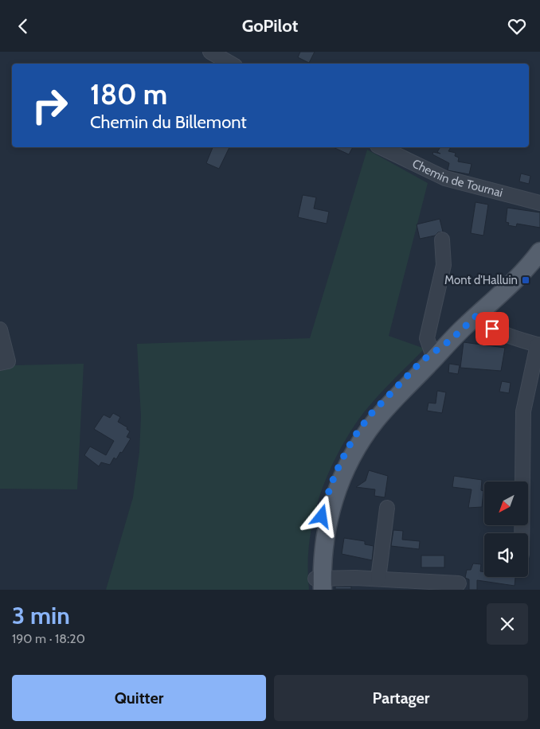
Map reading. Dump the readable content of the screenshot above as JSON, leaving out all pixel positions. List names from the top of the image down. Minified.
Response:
{"streets":{"street":["Chemin de Tournai"]},"places":{"transit":["Mont d'Halluin"]},"north":"bottom left","page":{"header":"GoPilot","turn":["180 m","Chemin du Billemont"],"heading":["3 min","190 m · 18:20"],"buttons":["Quitter","Partager"]}}
